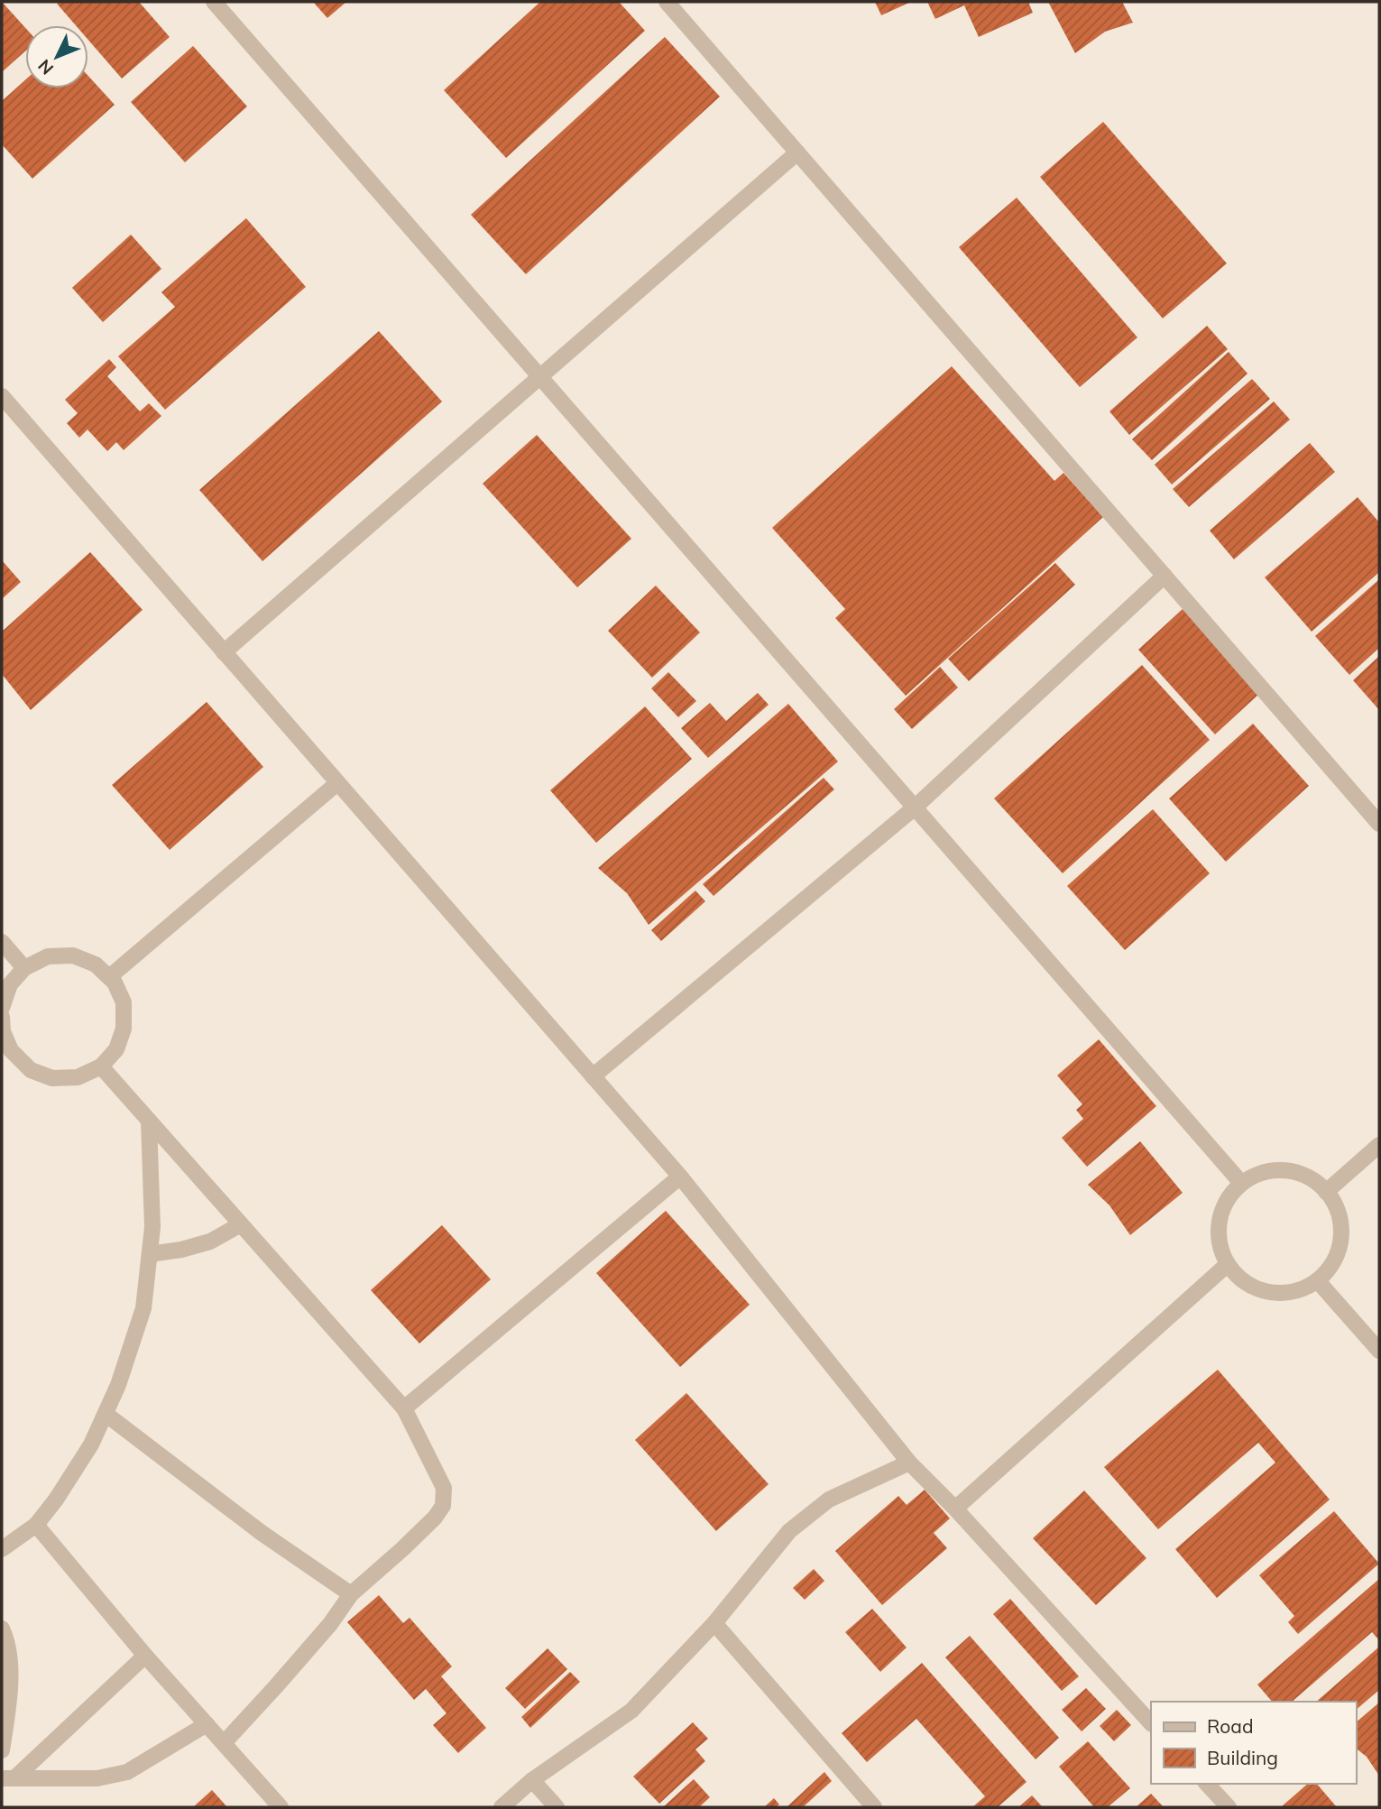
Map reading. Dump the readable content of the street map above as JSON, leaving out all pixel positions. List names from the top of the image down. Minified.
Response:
{"legend":["Road","Building"],"north":"bottom left"}
